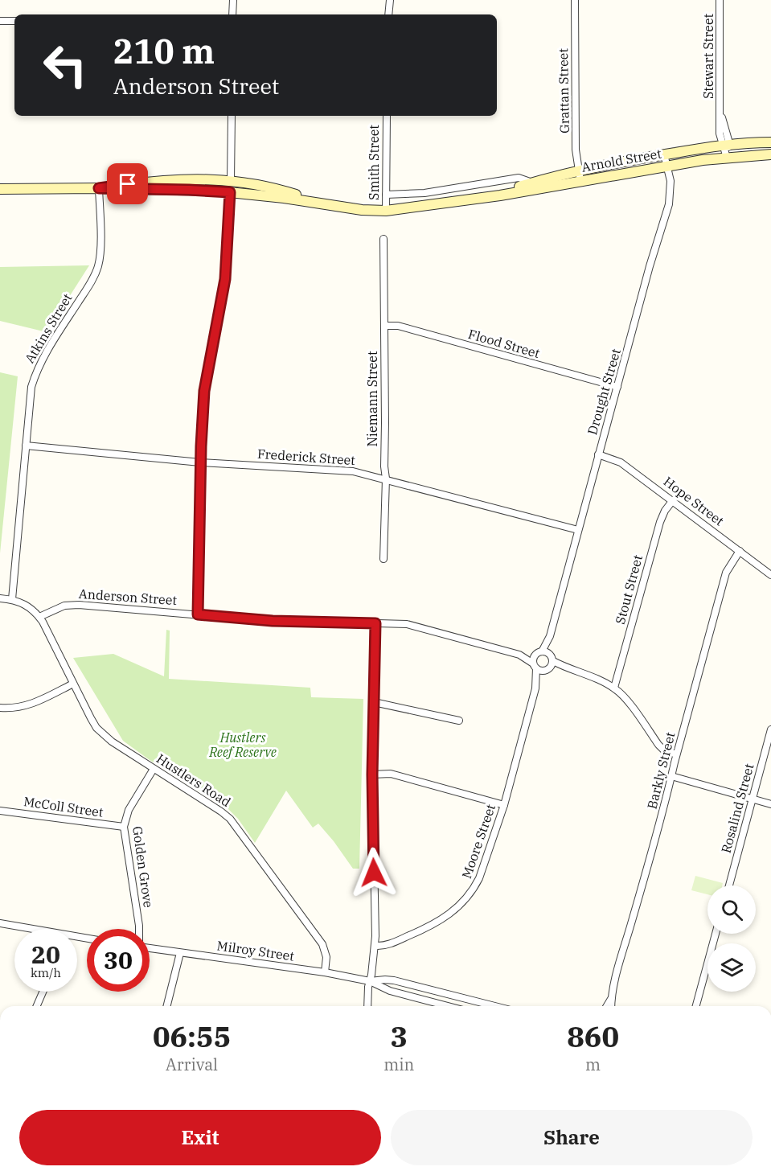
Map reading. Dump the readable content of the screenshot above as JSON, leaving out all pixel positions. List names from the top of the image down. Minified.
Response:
{"streets":{"main road":["Arnold Street"],"street":["Stewart Street","Grattan Street","Smith Street","Atkins Street","Flood Street","Drought Street","Niemann Street","Frederick Street","Hope Street","Stout Street","Anderson Street","Barkly Street","Hustlers Road","McColl Street","Rosalind Street","Moore Street","Golden Grove","Milroy Street"]},"crossings":[["Stewart Street","Arnold Street"],["Grattan Street","Arnold Street"],["Arnold Street","Smith Street"],["Arnold Street","Atkins Street"],["Arnold Street","Drought Street"],["Atkins Street","Frederick Street"],["Flood Street","Drought Street"],["Flood Street","Niemann Street"],["Drought Street","Frederick Street"],["Drought Street","Hope Street"],["Drought Street","Anderson Street"],["Drought Street","Moore Street"],["Niemann Street","Frederick Street"],["Hope Street","Stout Street"],["Hope Street","Barkly Street"],["Anderson Street","Hustlers Road"],["Anderson Street","Moore Street"],["Hustlers Road","Golden Grove"],["Hustlers Road","Milroy Street"],["McColl Street","Golden Grove"]],"parks":["Hustlers Reef Reserve"],"page":{"turn":["210 m","Anderson Street"],"speed":"20 km/h","limit":"30","eta":["06:55","Arrival","3","min","860","m"],"buttons":["Exit","Share"]}}
